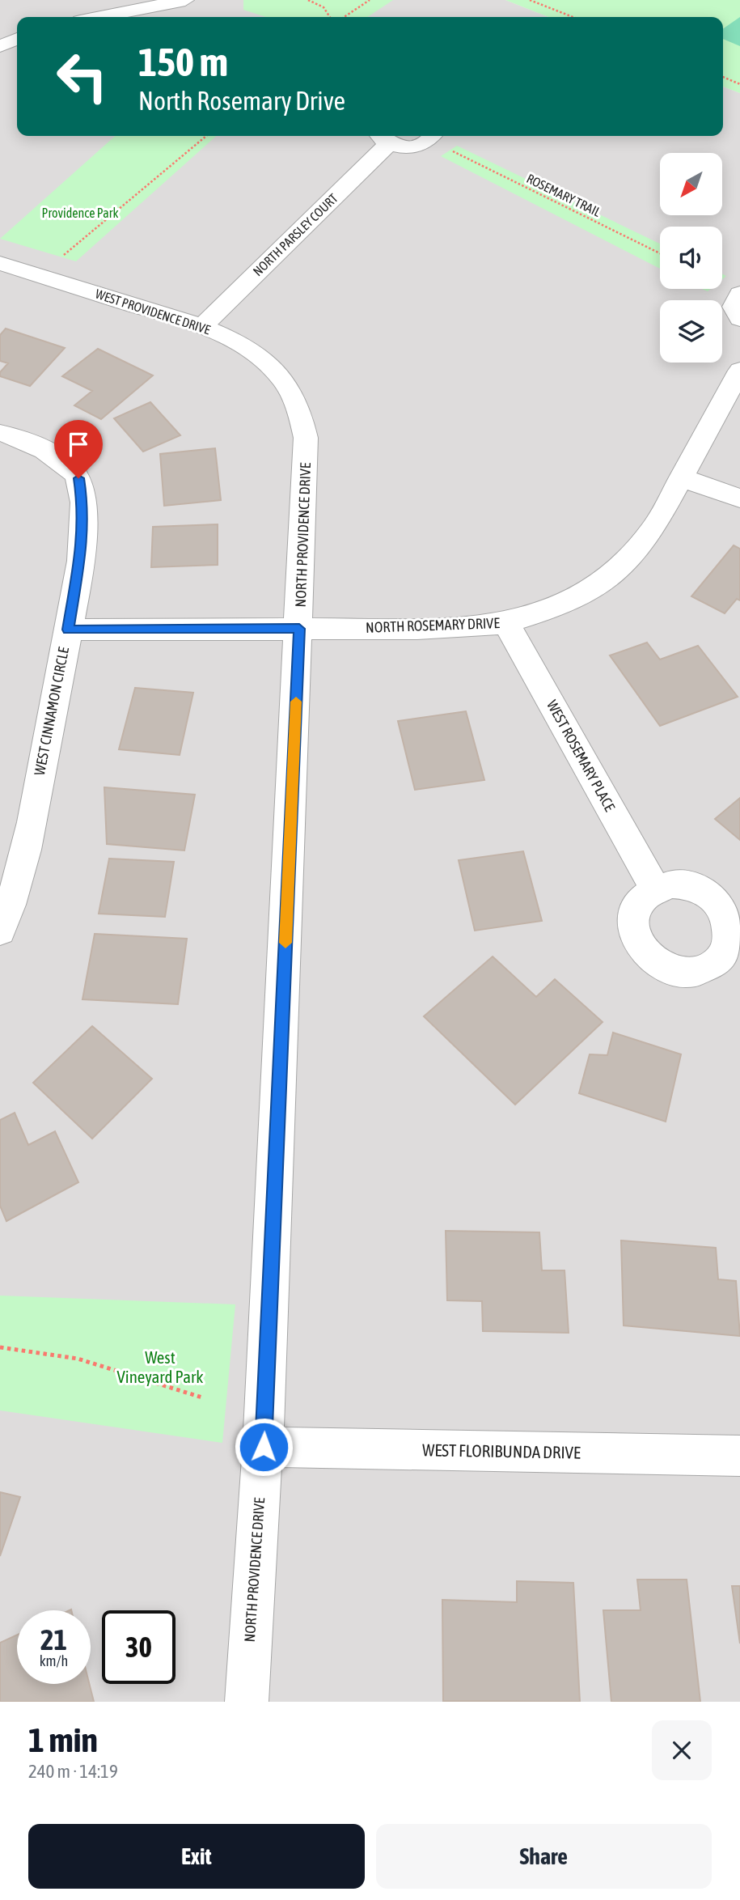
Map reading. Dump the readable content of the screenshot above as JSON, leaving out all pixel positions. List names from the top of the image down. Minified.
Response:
{"streets":{"street":["NORTH PARSLEY COURT","WEST PROVIDENCE DRIVE","NORTH PROVIDENCE DRIVE","NORTH ROSEMARY DRIVE","WEST CINNAMON CIRCLE","WEST ROSEMARY PLACE","WEST FLORIBUNDA DRIVE"],"path":["ROSEMARY TRAIL"]},"crossings":[["NORTH PARSLEY COURT","WEST PROVIDENCE DRIVE"],["WEST PROVIDENCE DRIVE","NORTH PROVIDENCE DRIVE"],["NORTH PROVIDENCE DRIVE","NORTH ROSEMARY DRIVE"],["NORTH PROVIDENCE DRIVE","WEST FLORIBUNDA DRIVE"],["NORTH ROSEMARY DRIVE","WEST CINNAMON CIRCLE"],["NORTH ROSEMARY DRIVE","WEST ROSEMARY PLACE"]],"parks":["Providence Park","West Vineyard Park"],"north":"bottom left","page":{"turn":["150 m","North Rosemary Drive"],"speed":"21 km/h","limit":"30","heading":["1 min","240 m · 14:19"],"buttons":["Exit","Share"]}}
